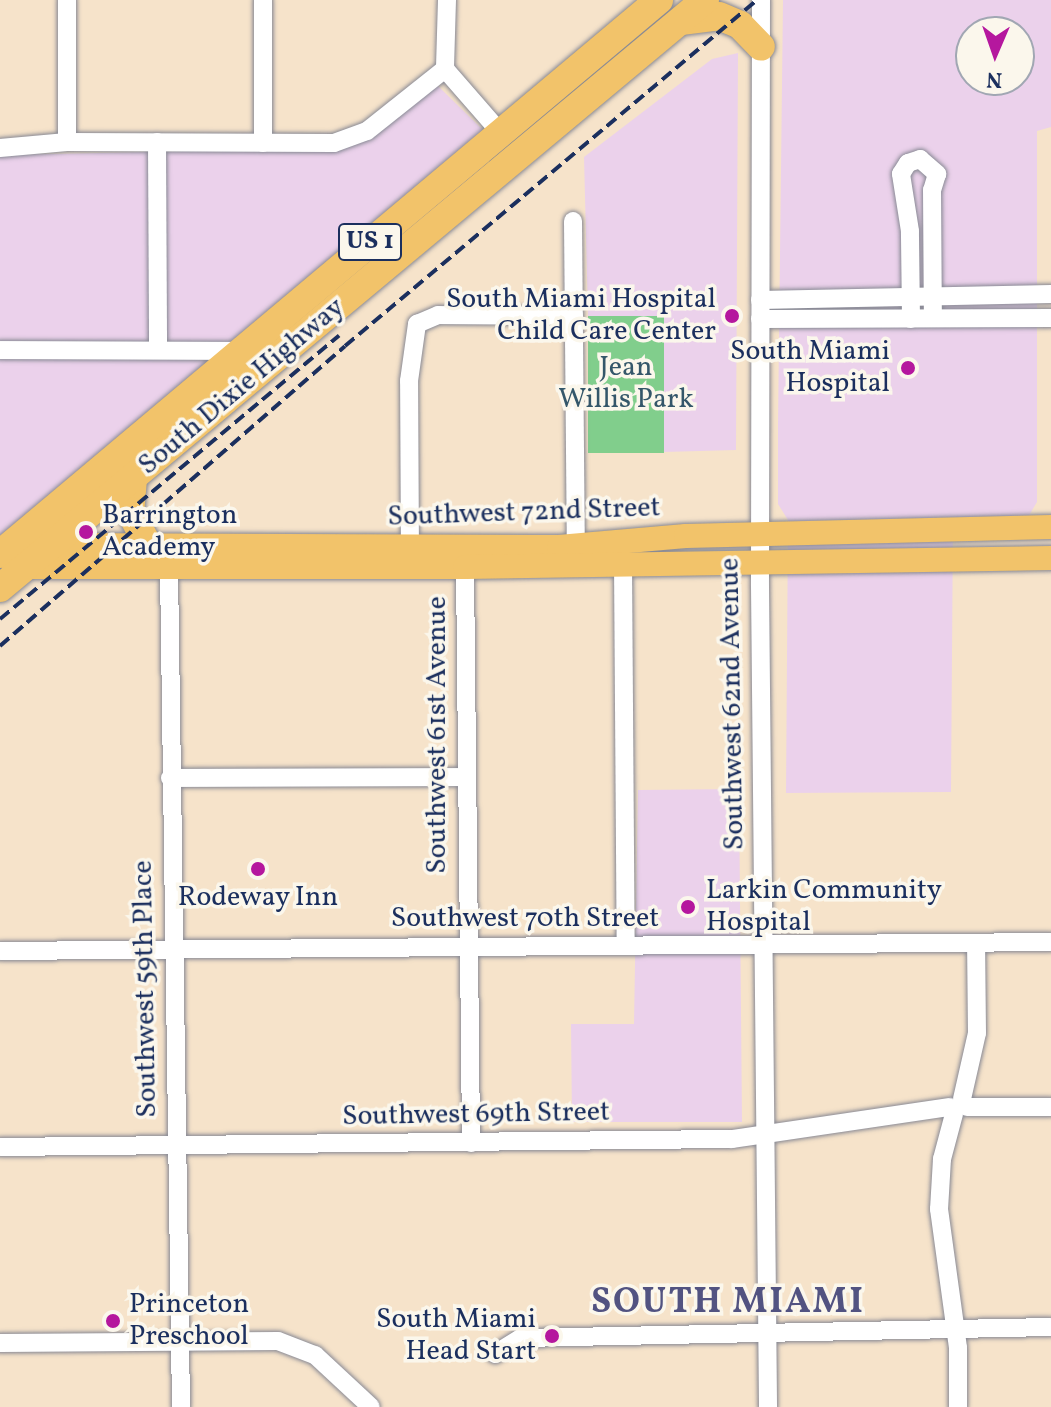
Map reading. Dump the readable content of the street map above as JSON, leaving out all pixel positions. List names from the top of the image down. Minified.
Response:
{"streets":{"highway":["US 1","South Dixie Highway"],"main road":["Southwest 72nd Street"],"street":["Southwest 62nd Avenue","Southwest 61st Avenue","Southwest 70th Street","Southwest 59th Place","Southwest 69th Street"]},"crossings":[["South Dixie Highway","Southwest 72nd Street"],["Southwest 72nd Street","Southwest 62nd Avenue"],["Southwest 72nd Street","Southwest 61st Avenue"],["Southwest 72nd Street","Southwest 59th Place"],["Southwest 62nd Avenue","Southwest 70th Street"],["Southwest 62nd Avenue","Southwest 69th Street"],["Southwest 61st Avenue","Southwest 70th Street"],["Southwest 61st Avenue","Southwest 69th Street"],["Southwest 70th Street","Southwest 59th Place"],["Southwest 59th Place","Southwest 69th Street"]],"districts":["SOUTH MIAMI"],"parks":["Jean Willis Park"],"places":["South Miami Hospital Child Care Center","South Miami Hospital","Barrington Academy","Rodeway Inn","Larkin Community Hospital","Princeton Preschool","South Miami Head Start"],"north":"bottom"}
